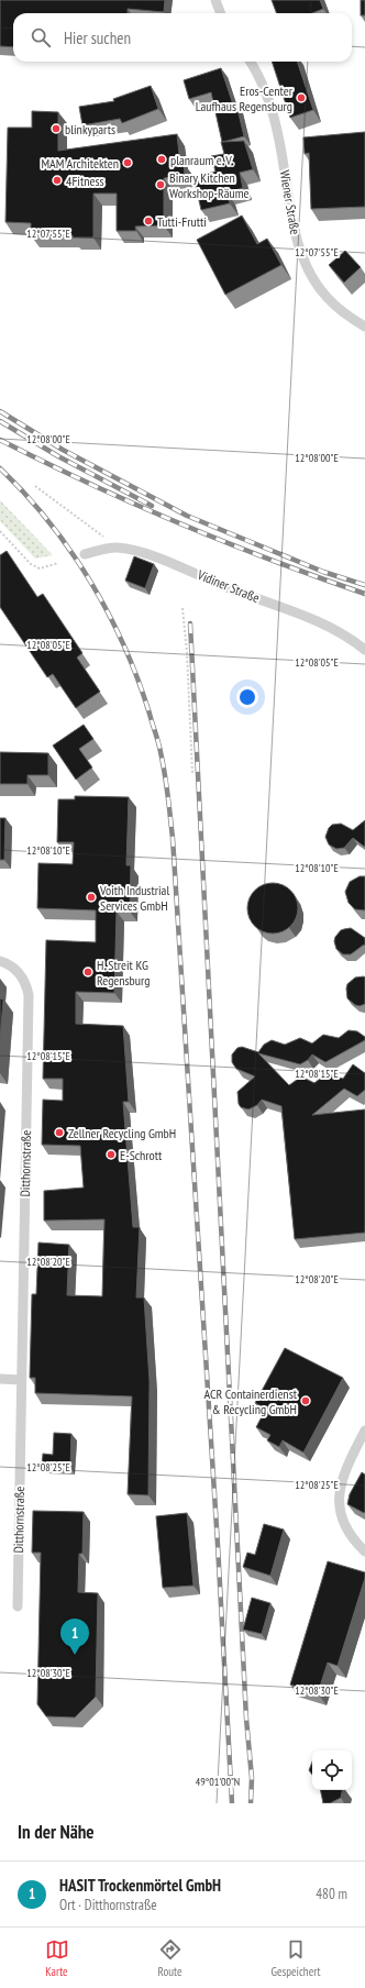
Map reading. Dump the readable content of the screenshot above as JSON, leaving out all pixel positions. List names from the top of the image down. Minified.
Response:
{"streets":{"street":["Wiener Straße","Vidiner Straße","Ditthornstraße"]},"places":["Eros-Center Laufhaus Regensburg","blinkyparts","planraum e. V.","MAM Architekten","4Fitness","Binary Kitchen Workshop-Räume","Tutti-Frutti","Voith Industrial Services GmbH","H. Streit KG Regensburg","Zellner Recycling GmbH","E-Schrott","ACR Containerdienst & Recycling GmbH"],"page":{"search":"Hier suchen","pins":"1","heading":"In der Nähe","list":[{"mark":"1","name":"HASIT Trockenmörtel GmbH","note":"Ort · Ditthornstraße","value":"480 m"}],"nav":["Karte","Route","Gespeichert"]},"coordinates":["12°07'55\"E","12°08'00\"E","12°08'05\"E","12°08'10\"E","12°08'15\"E","12°08'20\"E","12°08'25\"E","12°08'30\"E","49°01'00\"N"]}
